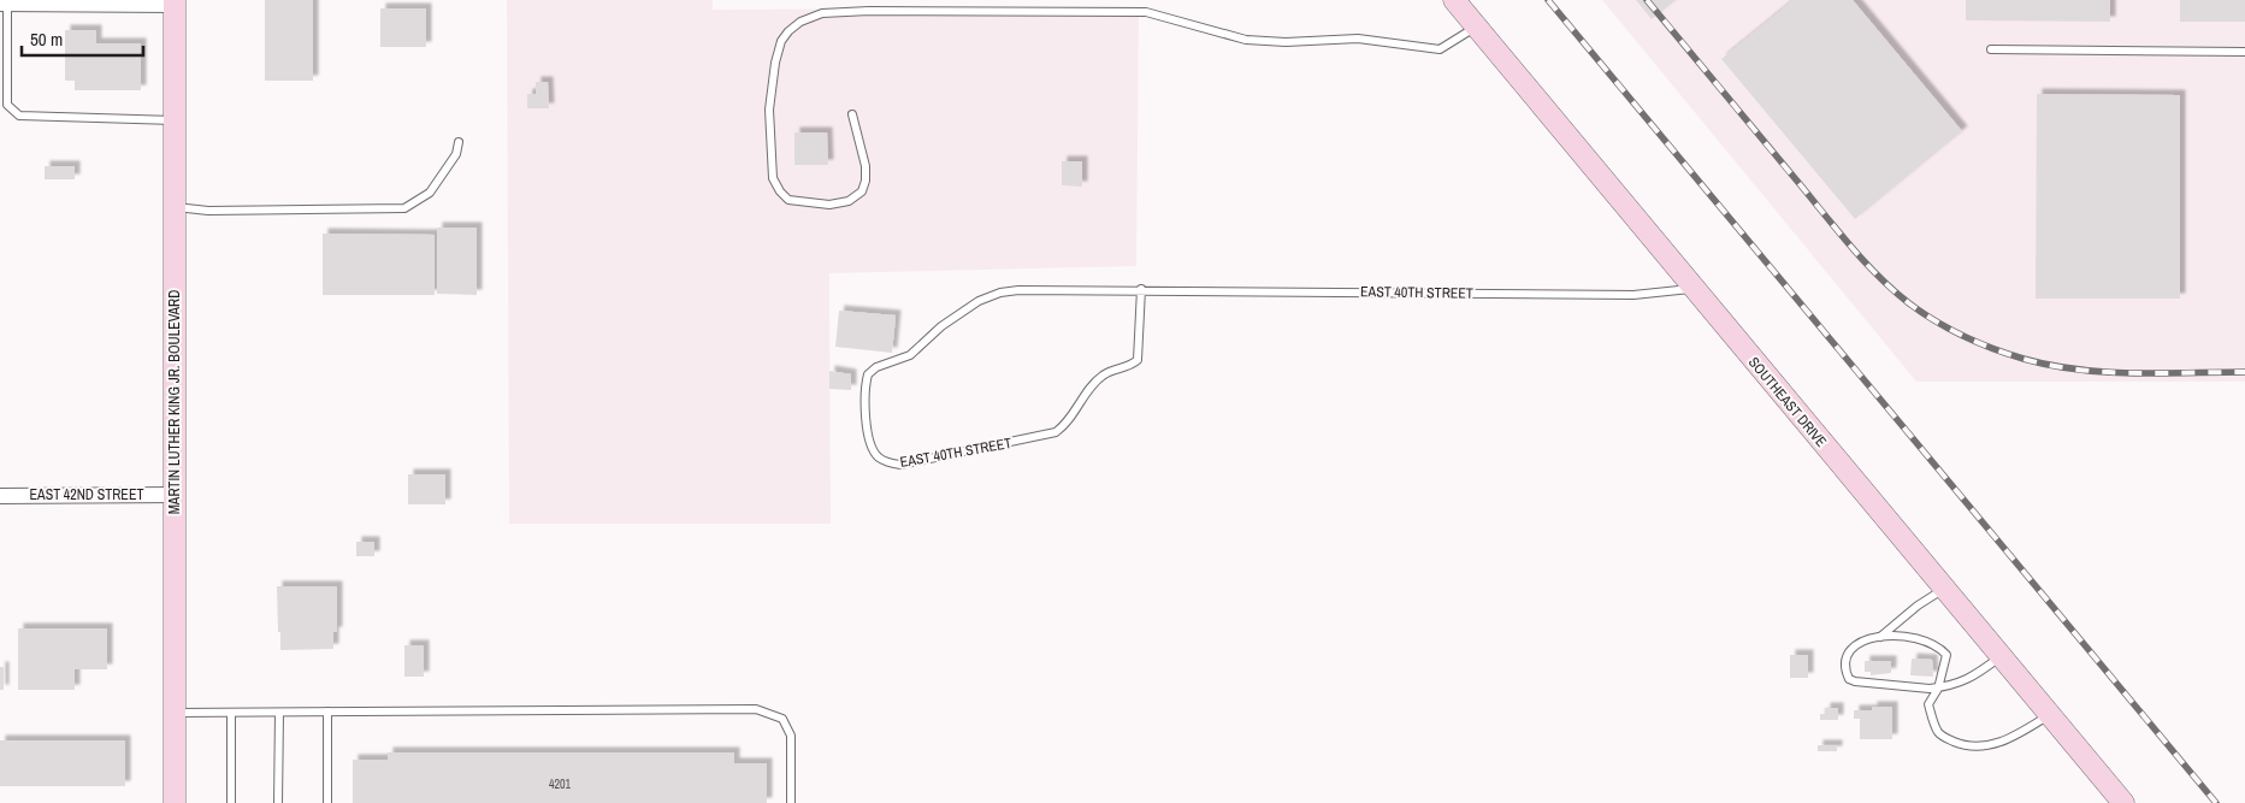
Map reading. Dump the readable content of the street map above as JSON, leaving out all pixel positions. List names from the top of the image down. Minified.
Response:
{"streets":{"main road":["MARTIN LUTHER KING JR. BOULEVARD","SOUTHEAST DRIVE"],"street":["EAST 42ND STREET"],"lane":["EAST 40TH STREET"]},"crossings":[["EAST 40TH STREET","SOUTHEAST DRIVE"],["MARTIN LUTHER KING JR. BOULEVARD","EAST 42ND STREET"]],"house_numbers":["4201"],"scale_bar":"50 m"}
